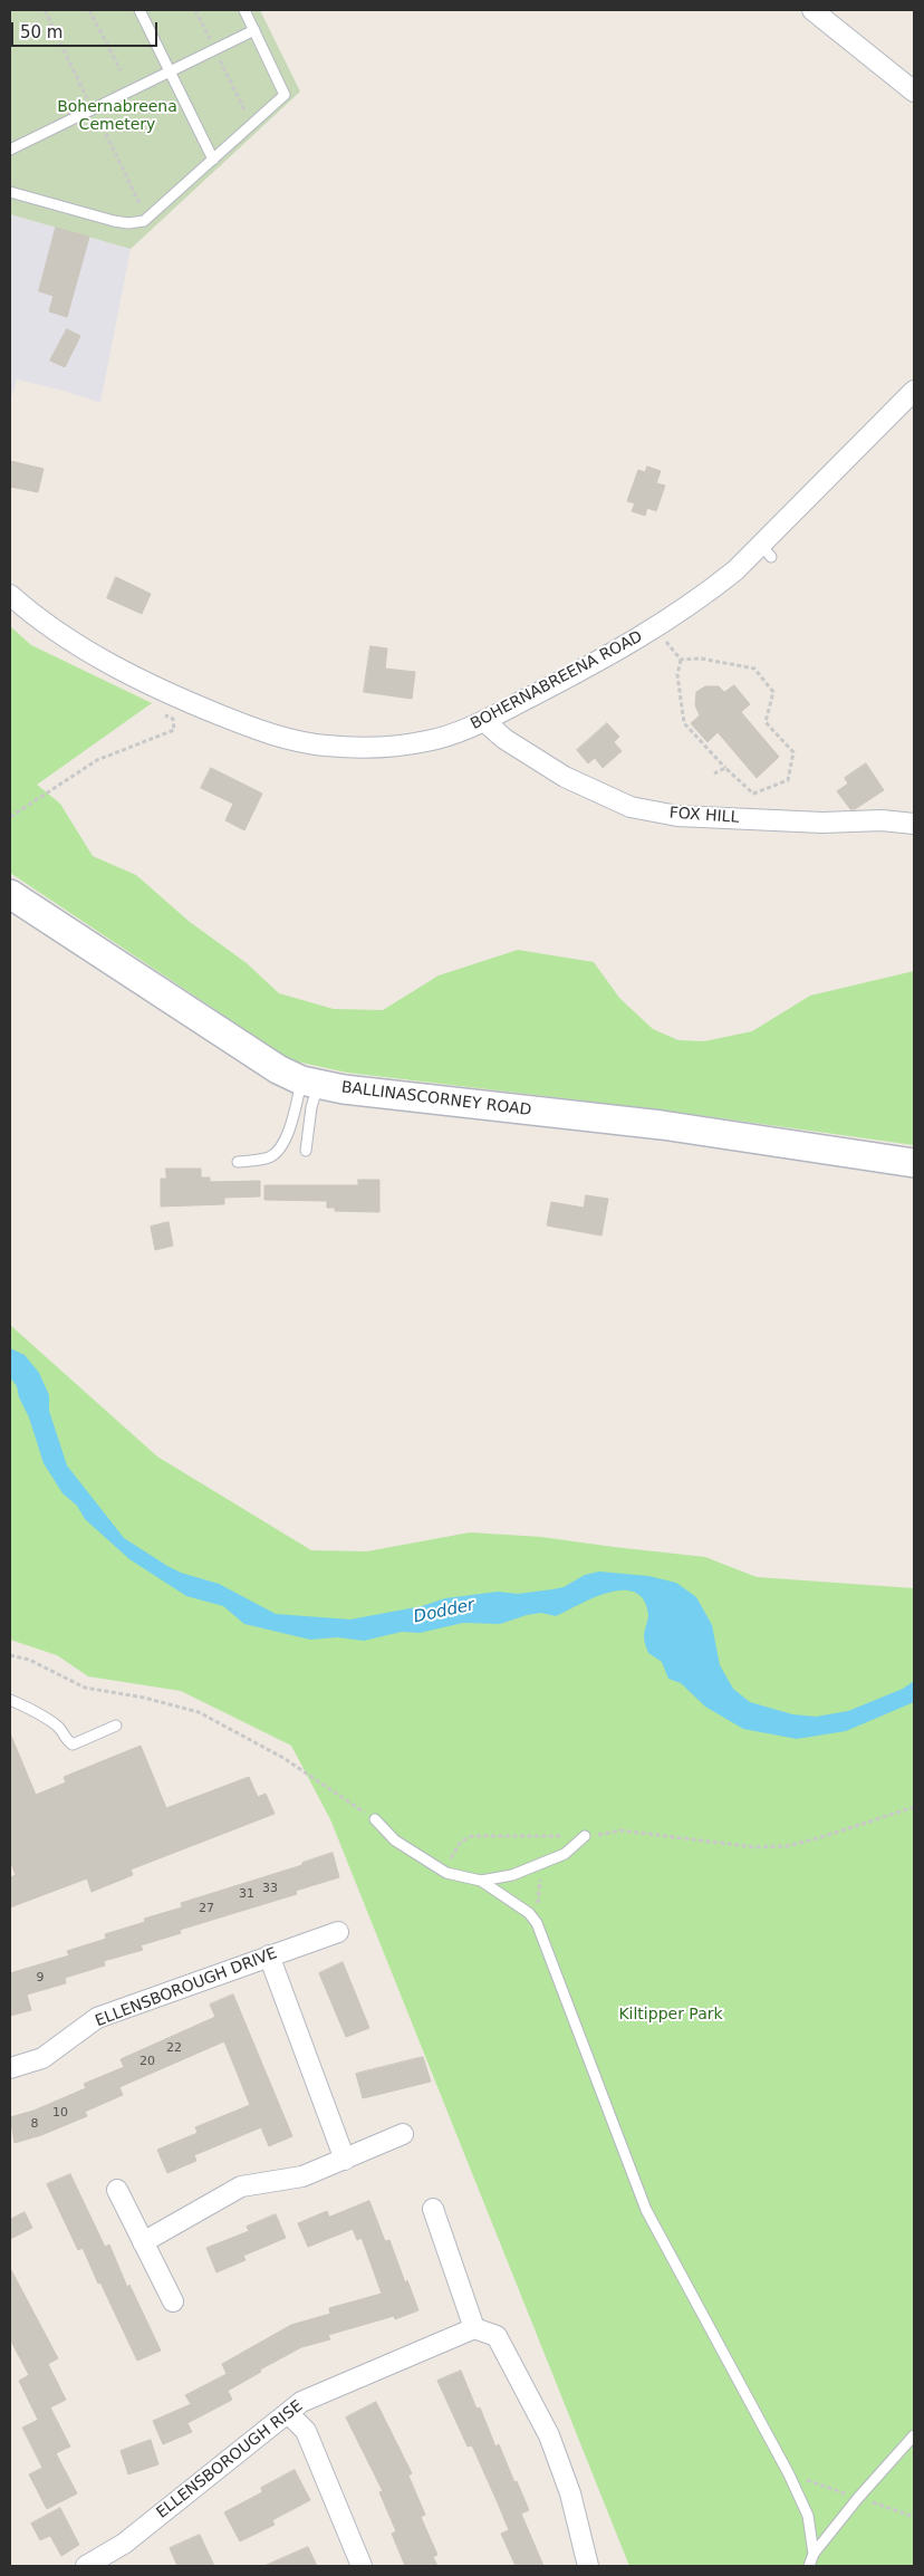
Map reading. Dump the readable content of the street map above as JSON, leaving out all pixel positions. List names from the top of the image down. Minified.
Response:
{"streets":{"main road":["BALLINASCORNEY ROAD"],"street":["BOHERNABREENA ROAD","FOX HILL","ELLENSBOROUGH DRIVE","ELLENSBOROUGH RISE"]},"crossings":[["BOHERNABREENA ROAD","FOX HILL"]],"water":["Dodder"],"parks":["Bohernabreena Cemetery","Kiltipper Park"],"house_numbers":["33","31","27","9","22","20","10","8"],"scale_bar":"50 m"}
